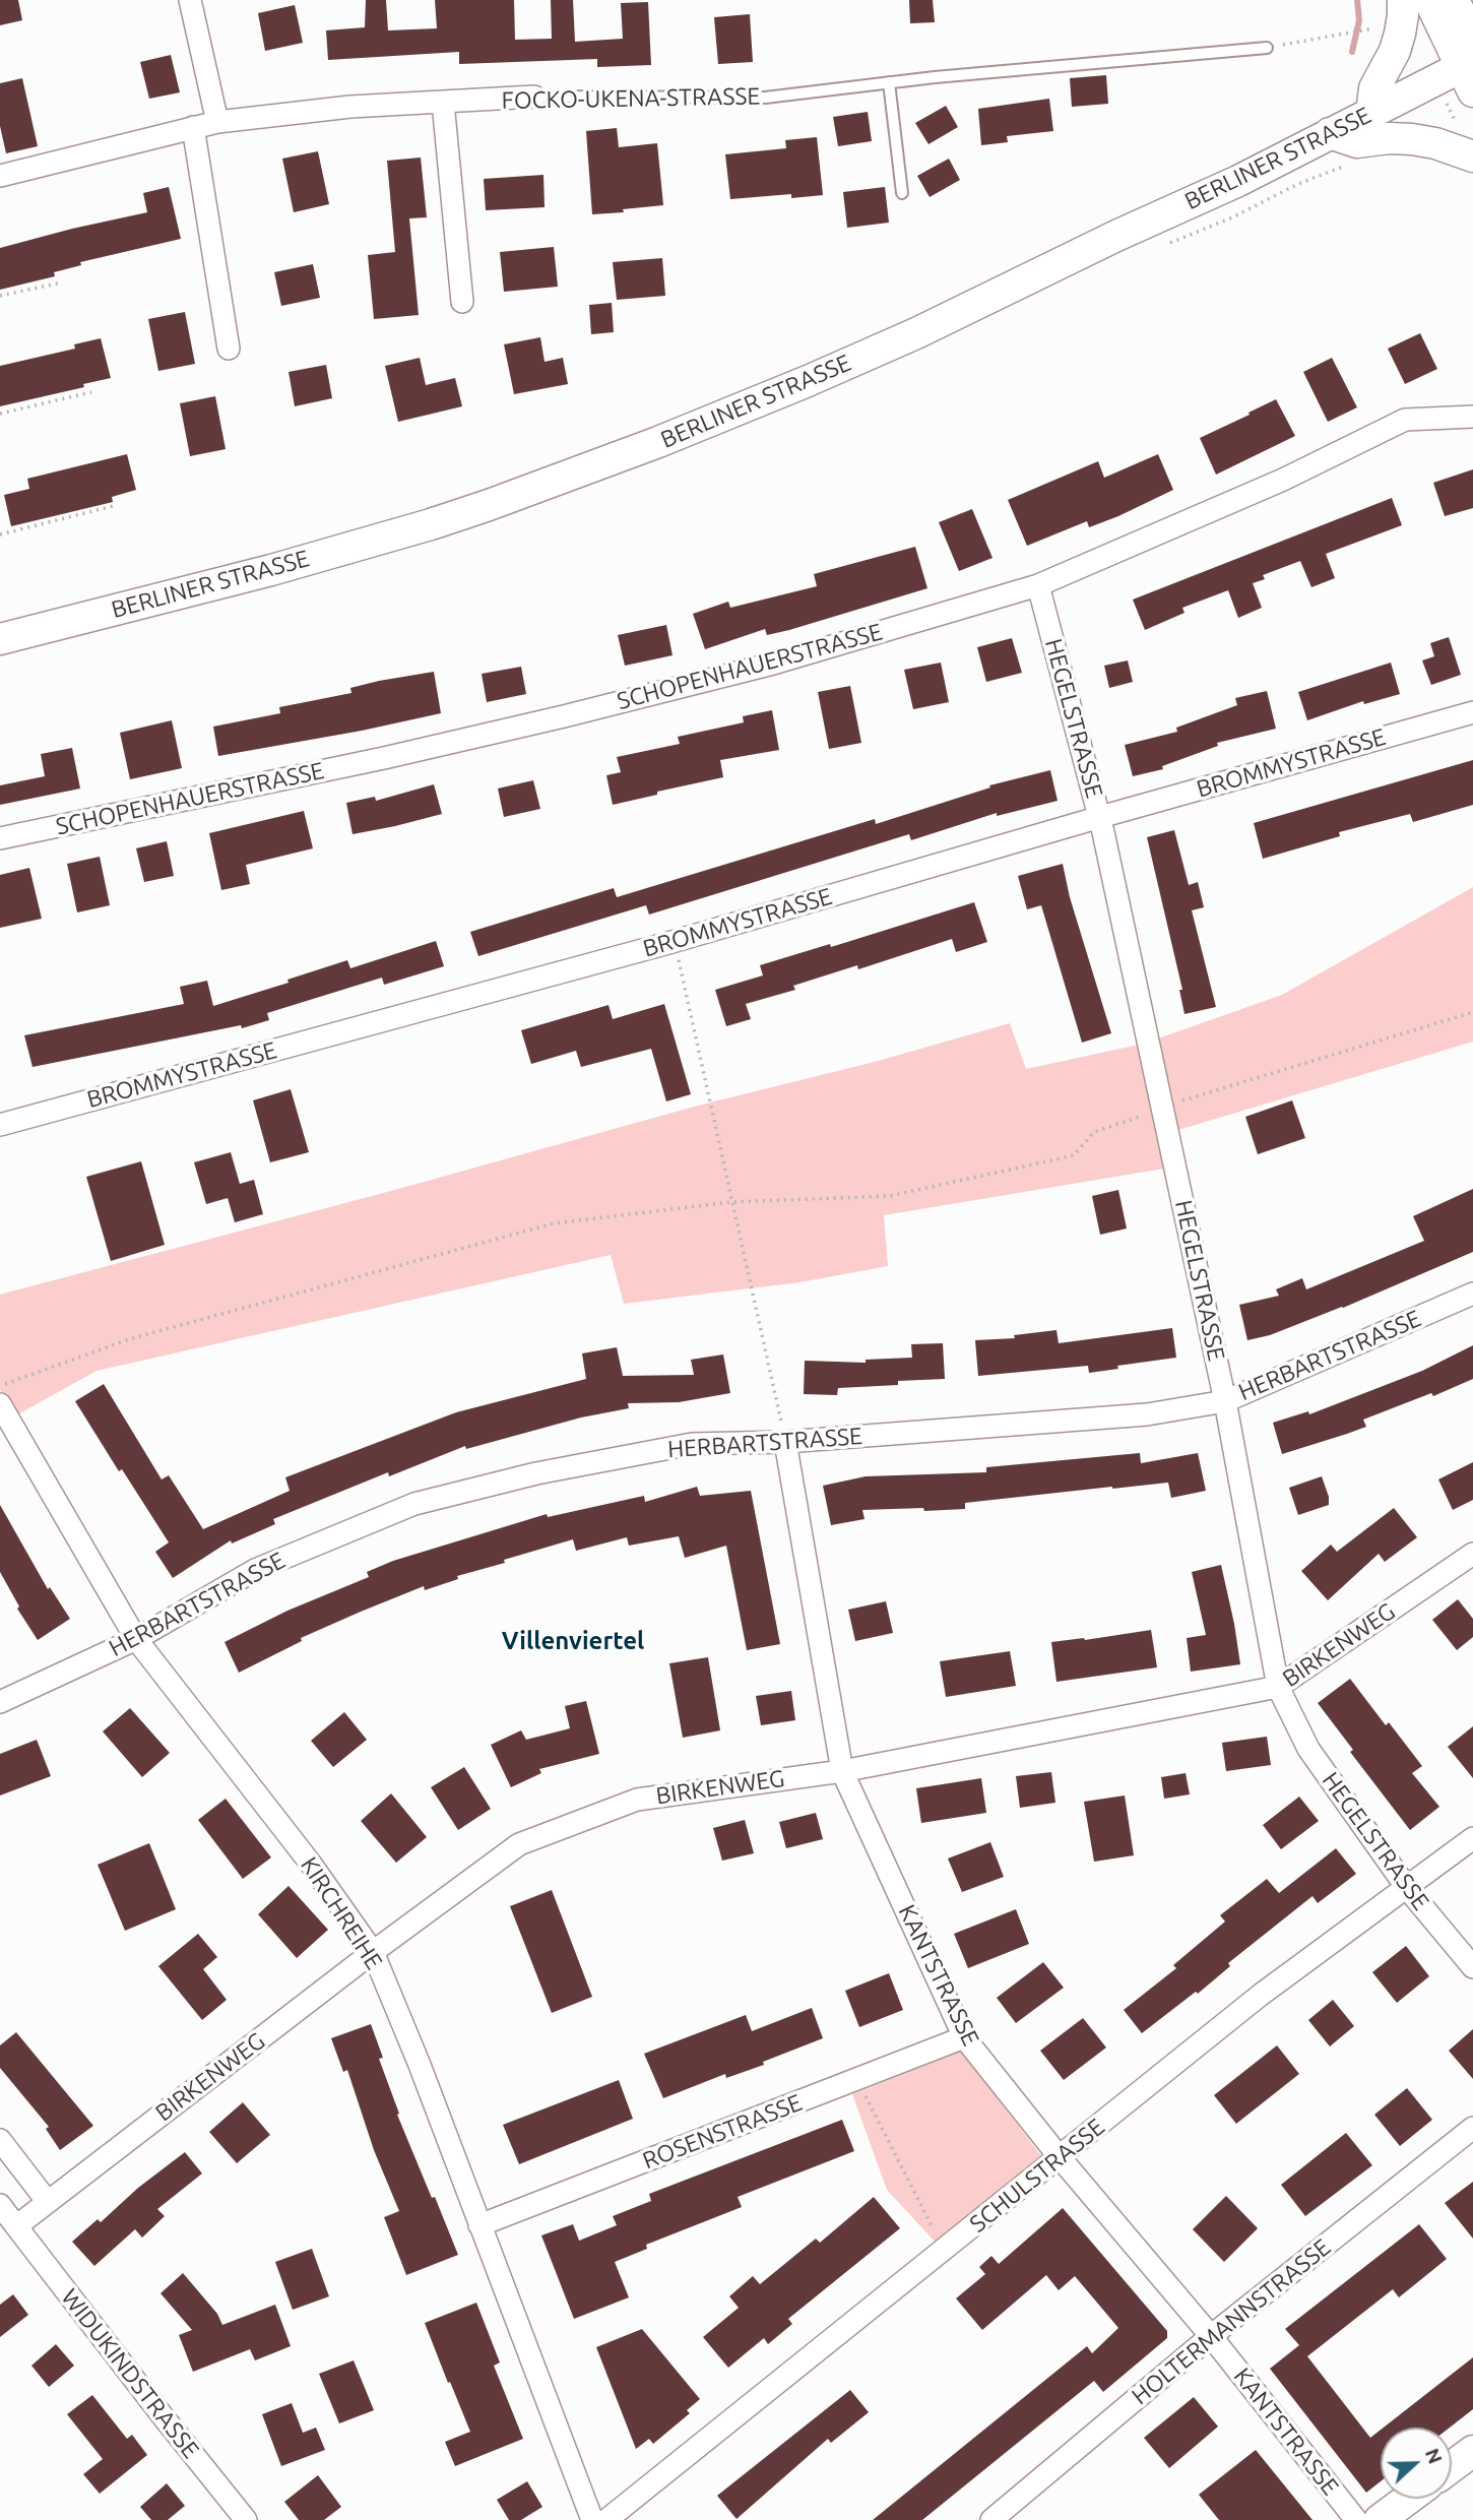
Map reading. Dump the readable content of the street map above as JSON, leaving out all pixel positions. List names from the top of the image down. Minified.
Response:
{"streets":{"main road":["BERLINER STRASSE"],"street":["FOCKO-UKENA-STRASSE","SCHOPENHAUERSTRASSE","HEGELSTRASSE","BROMMYSTRASSE","HERBARTSTRASSE","BIRKENWEG","KIRCHREIHE","KANTSTRASSE","ROSENSTRASSE","SCHULSTRASSE","HOLTERMANNSTRASSE","WIDUKINDSTRASSE"]},"crossings":[["SCHOPENHAUERSTRASSE","HEGELSTRASSE"],["HEGELSTRASSE","BROMMYSTRASSE"],["HEGELSTRASSE","HERBARTSTRASSE"],["HEGELSTRASSE","BIRKENWEG"],["HEGELSTRASSE","SCHULSTRASSE"],["HERBARTSTRASSE","KIRCHREIHE"],["HERBARTSTRASSE","KANTSTRASSE"],["BIRKENWEG","KIRCHREIHE"],["BIRKENWEG","KANTSTRASSE"],["KIRCHREIHE","ROSENSTRASSE"],["KANTSTRASSE","ROSENSTRASSE"],["KANTSTRASSE","SCHULSTRASSE"],["KANTSTRASSE","HOLTERMANNSTRASSE"]],"districts":["Villenviertel"],"north":"right"}
